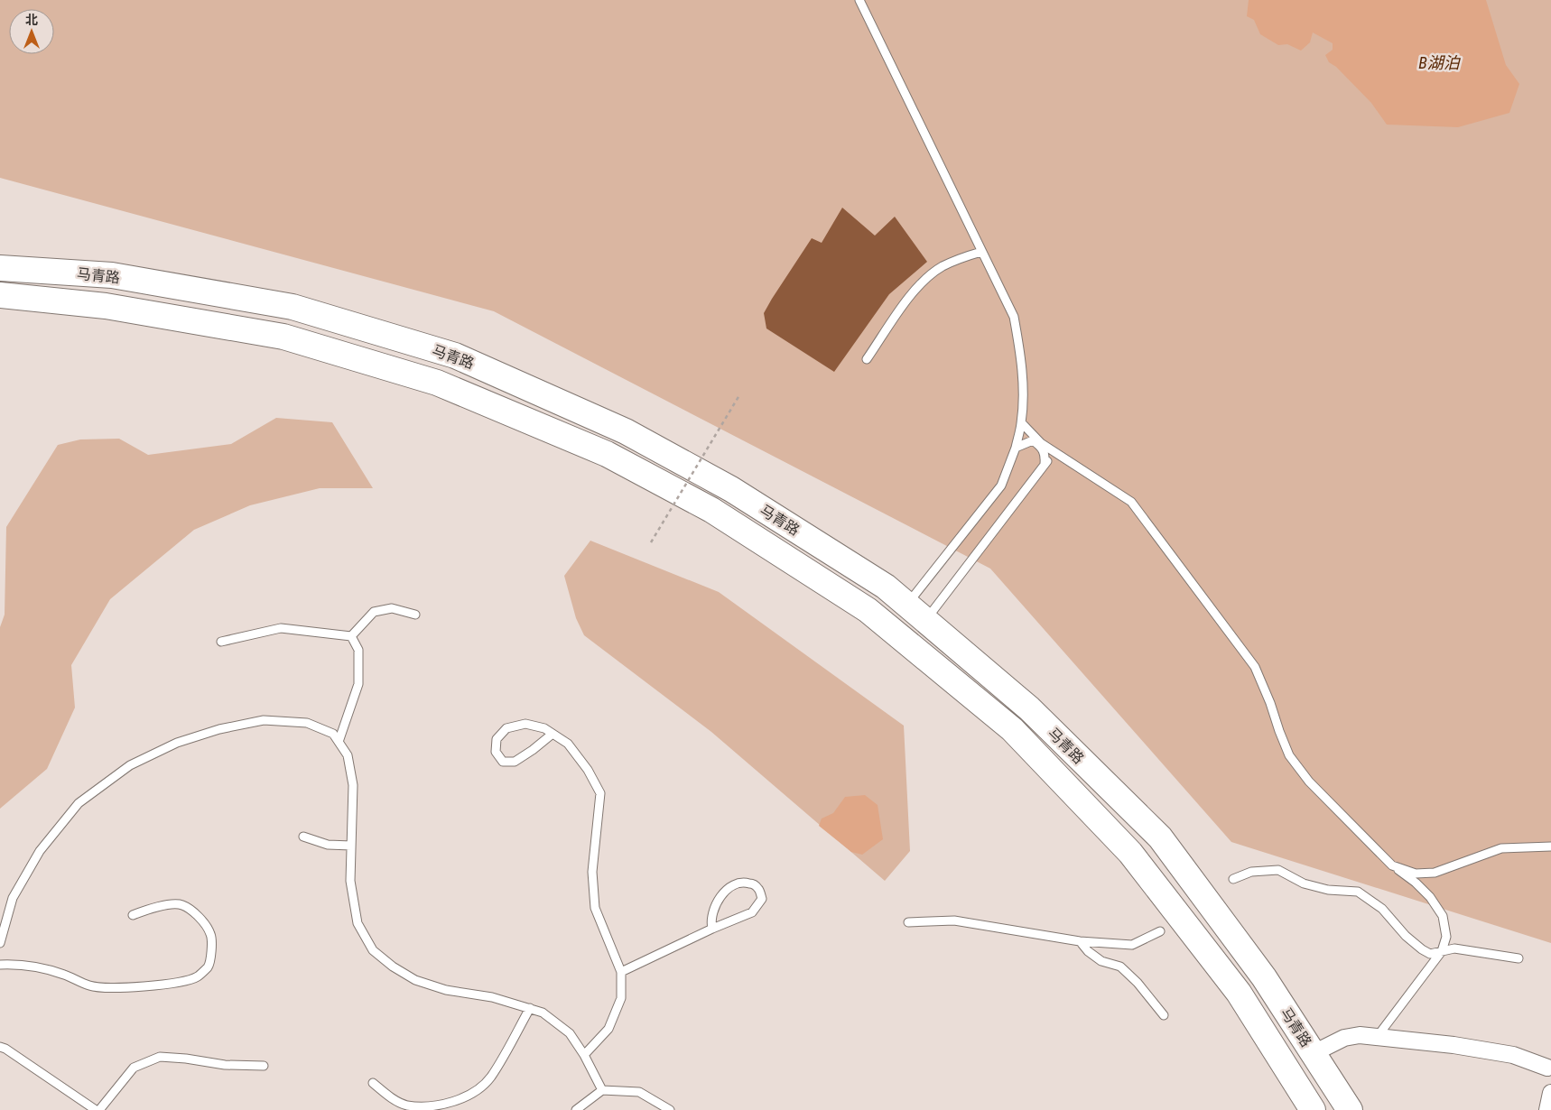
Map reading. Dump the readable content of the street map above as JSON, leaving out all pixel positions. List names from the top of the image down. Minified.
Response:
{"streets":{"highway":["马青路"]},"water":["B湖泊"],"north":"top"}
